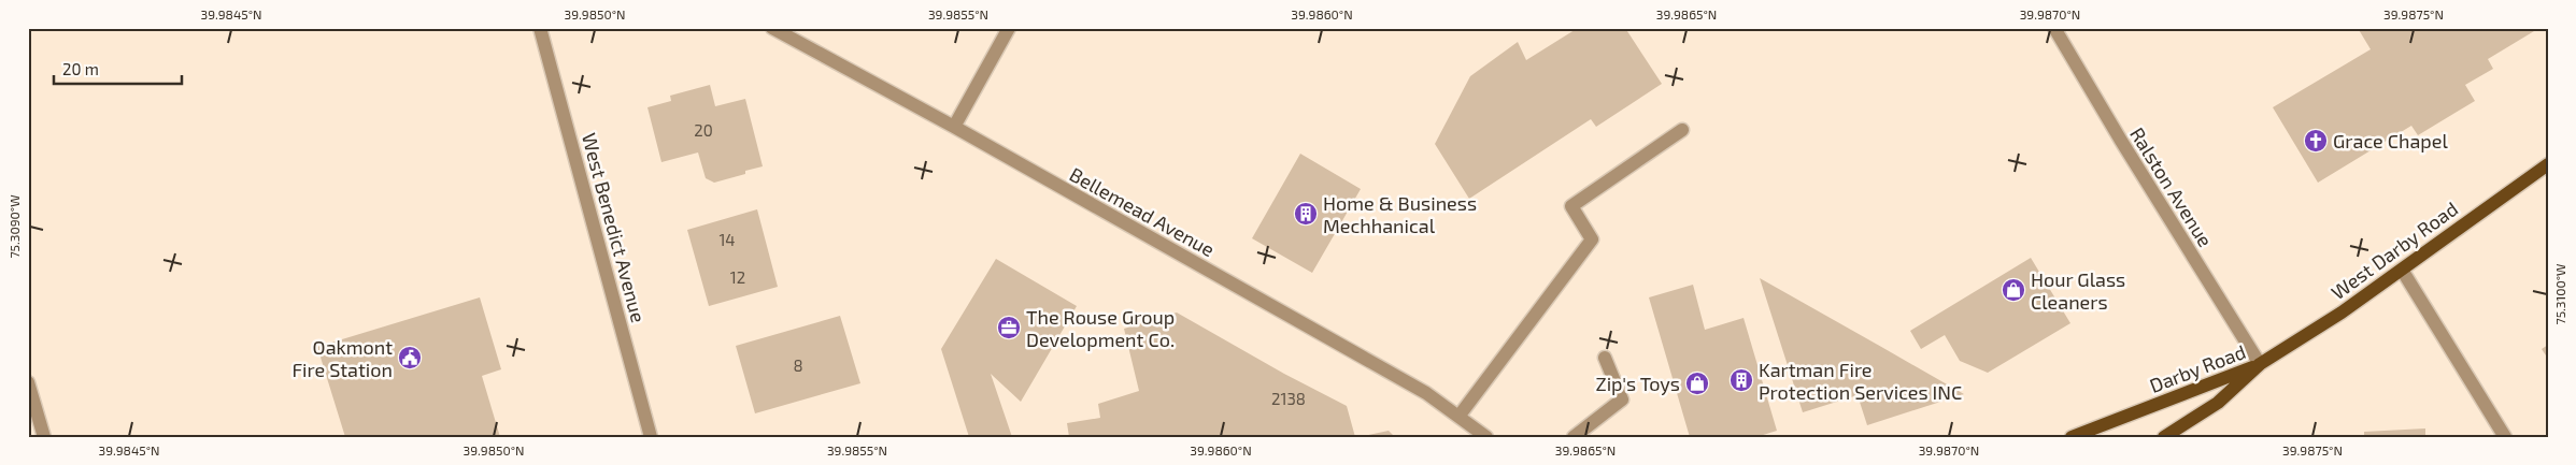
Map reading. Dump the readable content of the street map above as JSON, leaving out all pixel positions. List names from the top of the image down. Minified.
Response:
{"streets":{"main road":["West Darby Road","Darby Road"],"street":["Ralston Avenue","Bellemead Avenue","West Benedict Avenue"]},"crossings":[["Ralston Avenue","West Darby Road"],["Ralston Avenue","Darby Road"],["West Darby Road","Darby Road"]],"places":{"church":["Grace Chapel"],"building":["Home & Business Mechhanical","Kartman Fire Protection Services INC"],"shop":["Hour Glass Cleaners","Zip's Toys"],"office":["The Rouse Group Development Co."],"public building":["Oakmont Fire Station"]},"house_numbers":["20","14","12","8","2138"],"scale_bar":"20 m","coordinates":["39.9845°N","39.9850°N","39.9855°N","39.9860°N","39.9865°N","39.9870°N","39.9875°N","75.3090°W","75.3100°W"]}
